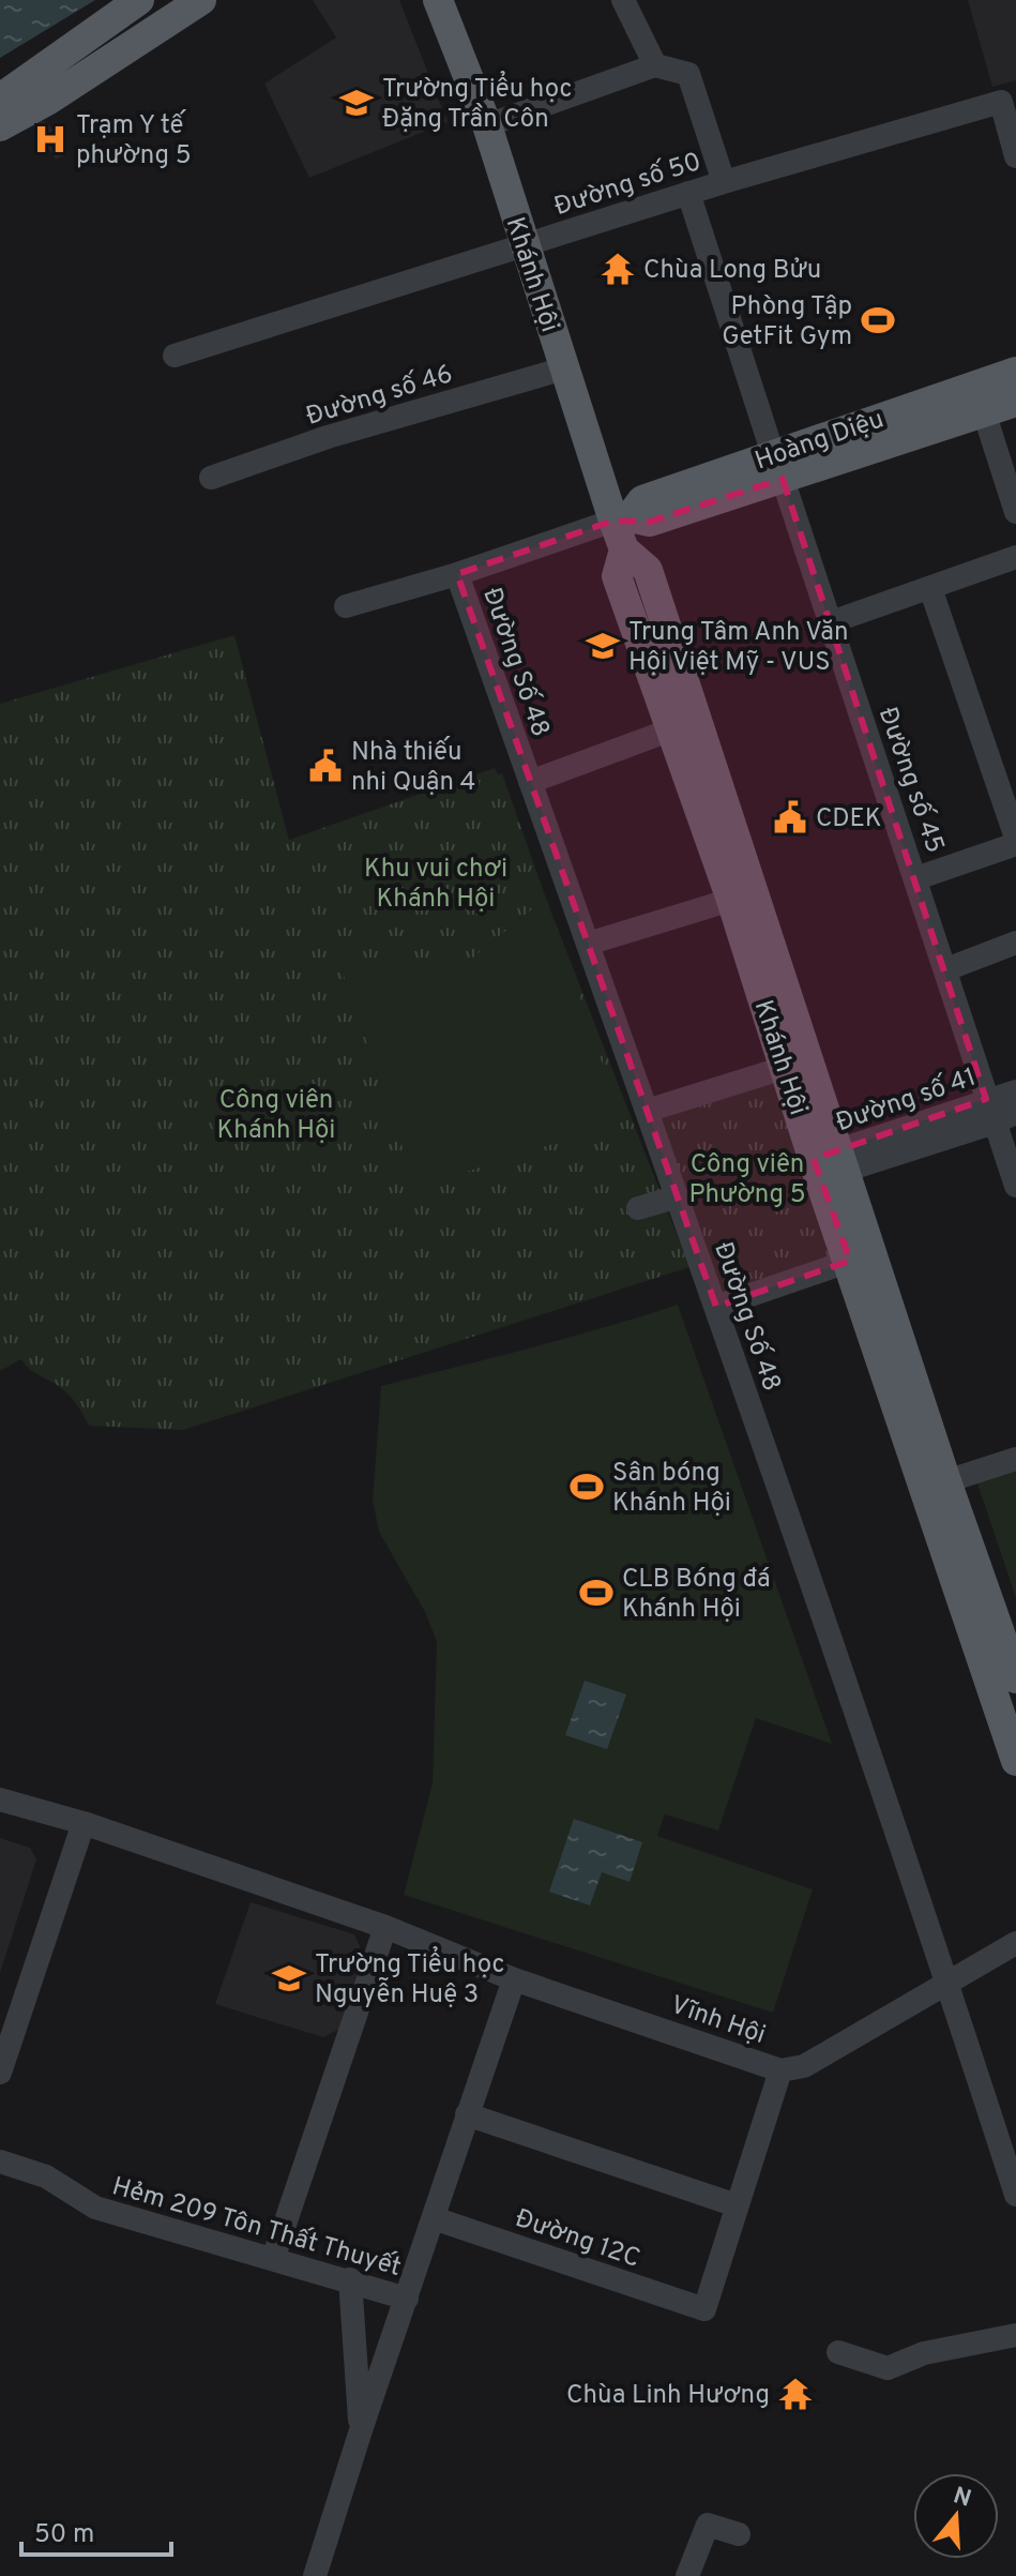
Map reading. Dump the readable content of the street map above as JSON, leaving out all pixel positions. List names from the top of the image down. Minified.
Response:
{"streets":{"main road":["Khánh Hội","Hoàng Diệu"],"street":["Đường số 50","Đường số 46","Đường Số 48","Đường số 45","Đường số 41","Vĩnh Hội","Hẻm 209 Tôn Thất Thuyết","Đường 12C"]},"crossings":[["Đường số 50","Khánh Hội"],["Khánh Hội","Đường số 46"],["Khánh Hội","Hoàng Diệu"],["Khánh Hội","Đường số 41"],["Hoàng Diệu","Đường Số 48"],["Hoàng Diệu","Đường số 45"],["Đường Số 48","Vĩnh Hội"],["Đường số 45","Đường số 41"],["Vĩnh Hội","Hẻm 209 Tôn Thất Thuyết"],["Hẻm 209 Tôn Thất Thuyết","Đường 12C"]],"parks":["Khu vui chơi Khánh Hội","Công viên Khánh Hội","Công viên Phường 5"],"places":{"school or university":["Trường Tiểu học Đặng Trần Côn","Trung Tâm Anh Văn Hội Việt Mỹ - VUS","Trường Tiểu học Nguyễn Huệ 3"],"hospital":["Trạm Y tế phường 5"],"temple":["Chùa Long Bửu","Chùa Linh Hương"],"sports":["Phòng Tập GetFit Gym","Sân bóng Khánh Hội","CLB Bóng đá Khánh Hội"],"public building":["Nhà thiếu nhi Quận 4","CDEK"]},"scale_bar":"50 m","north":"top"}
